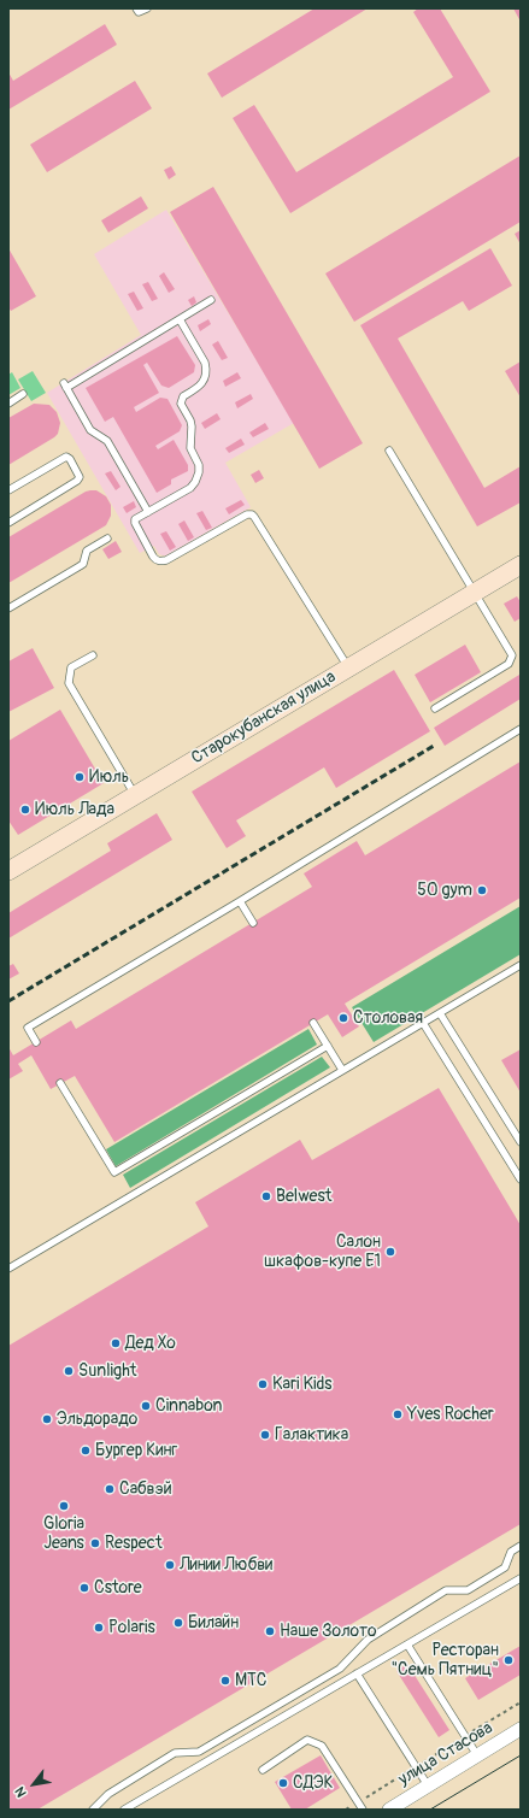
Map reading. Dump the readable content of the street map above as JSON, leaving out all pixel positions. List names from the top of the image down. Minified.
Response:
{"streets":{"street":["Старокубанская улица","улица Стасова"]},"places":["Июль","Июль Лада","50 gym","Столовая","Belwest","Салон шкафов-купе Е1","Дед Хо","Sunlight","Kari Kids","Cinnabon","Yves Rocher","Эльдорадо","Галактика","Бургер Кинг","Сабвэй","Gloria Jeans","Respect","Линии Любви","Cstore","Билайн","Polaris","Наше Золото","Ресторан \"Семь Пятниц\"","МТС","СДЭК"],"north":"bottom left"}
